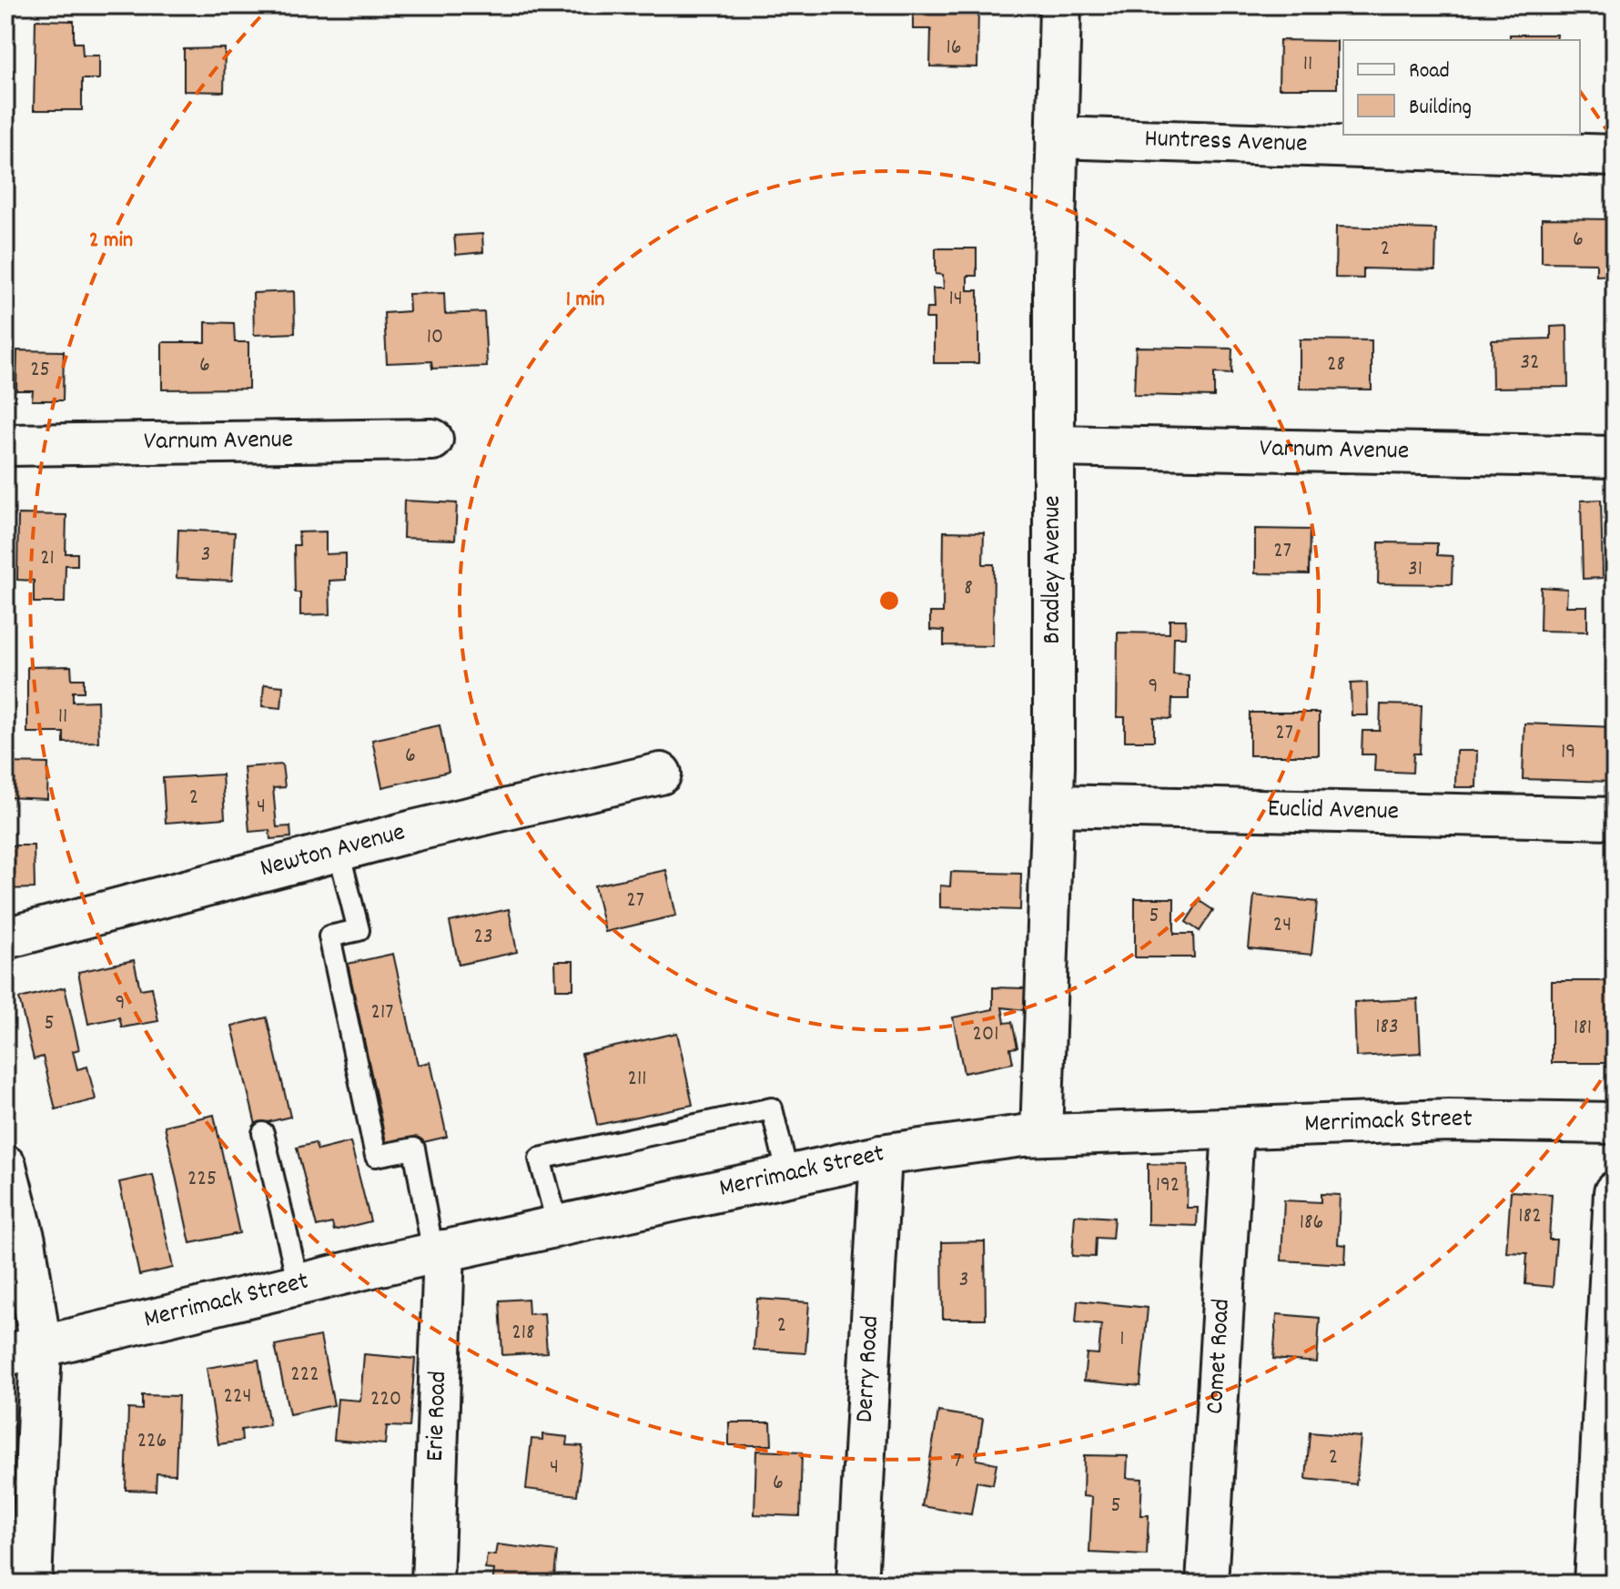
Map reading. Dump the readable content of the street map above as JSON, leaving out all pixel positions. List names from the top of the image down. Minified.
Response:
{"streets":{"street":["Huntress Avenue","Varnum Avenue","Bradley Avenue","Euclid Avenue","Newton Avenue","Merrimack Street","Comet Road","Derry Road","Erie Road"]},"crossings":[["Huntress Avenue","Bradley Avenue"],["Varnum Avenue","Bradley Avenue"],["Bradley Avenue","Euclid Avenue"],["Bradley Avenue","Merrimack Street"],["Merrimack Street","Comet Road"],["Merrimack Street","Derry Road"],["Merrimack Street","Erie Road"]],"house_numbers":["16","11","6","2","14","10","32","28","6","25","27","3","21","31","8","9","11","27","19","6","2","4","27","5","24","23","9","217","5","183","181","201","211","225","192","182","186","3","2","218","1","222","224","220","226","2","7","4","6","5"],"legend":["Road","Building"],"rings":["2 min","1 min"]}
